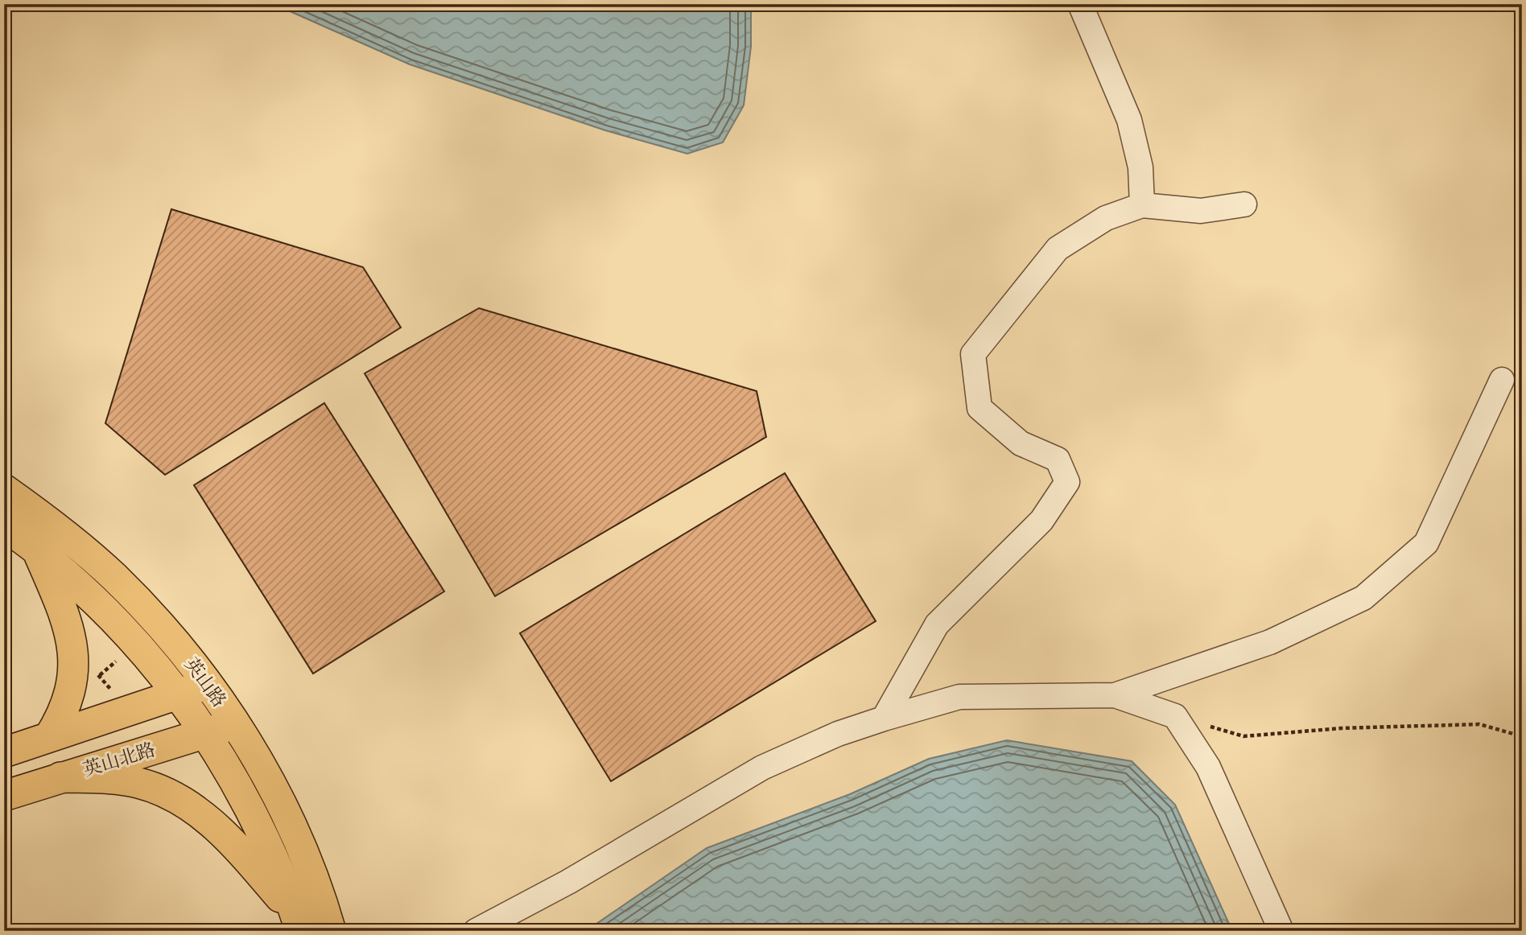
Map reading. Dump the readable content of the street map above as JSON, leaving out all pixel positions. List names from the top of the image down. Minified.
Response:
{"streets":{"main road":["英山路","英山北路"]},"crossings":[["英山路","英山北路"]]}
